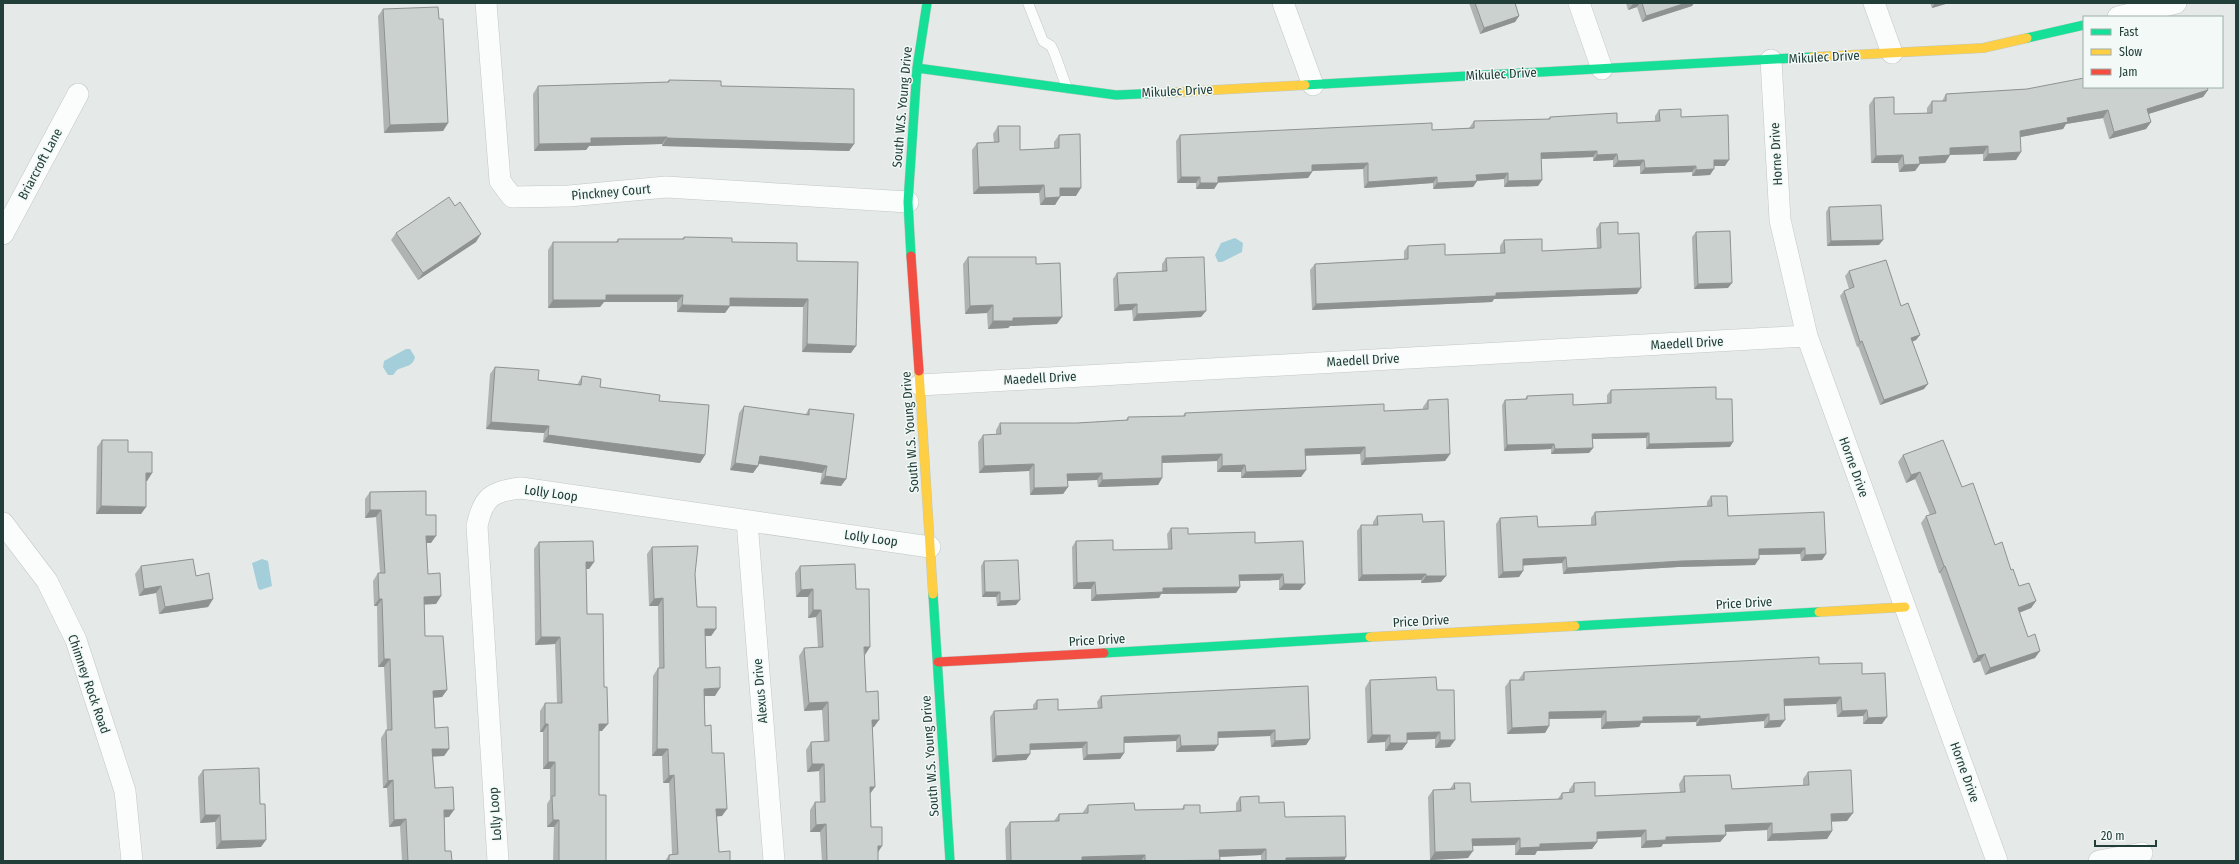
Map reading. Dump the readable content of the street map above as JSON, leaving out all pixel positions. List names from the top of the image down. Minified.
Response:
{"streets":{"street":["Mikulec Drive","South W.S. Young Drive","Horne Drive","Briarcroft Lane","Pinckney Court","Maedell Drive","Lolly Loop","Price Drive","Chimney Rock Road","Alexus Drive"]},"crossings":[["Mikulec Drive","South W.S. Young Drive"],["Mikulec Drive","Horne Drive"],["South W.S. Young Drive","Pinckney Court"],["South W.S. Young Drive","Maedell Drive"],["South W.S. Young Drive","Lolly Loop"],["South W.S. Young Drive","Price Drive"],["Horne Drive","Maedell Drive"],["Horne Drive","Price Drive"],["Lolly Loop","Alexus Drive"]],"legend":["Fast","Slow","Jam"],"scale_bar":"20 m"}
